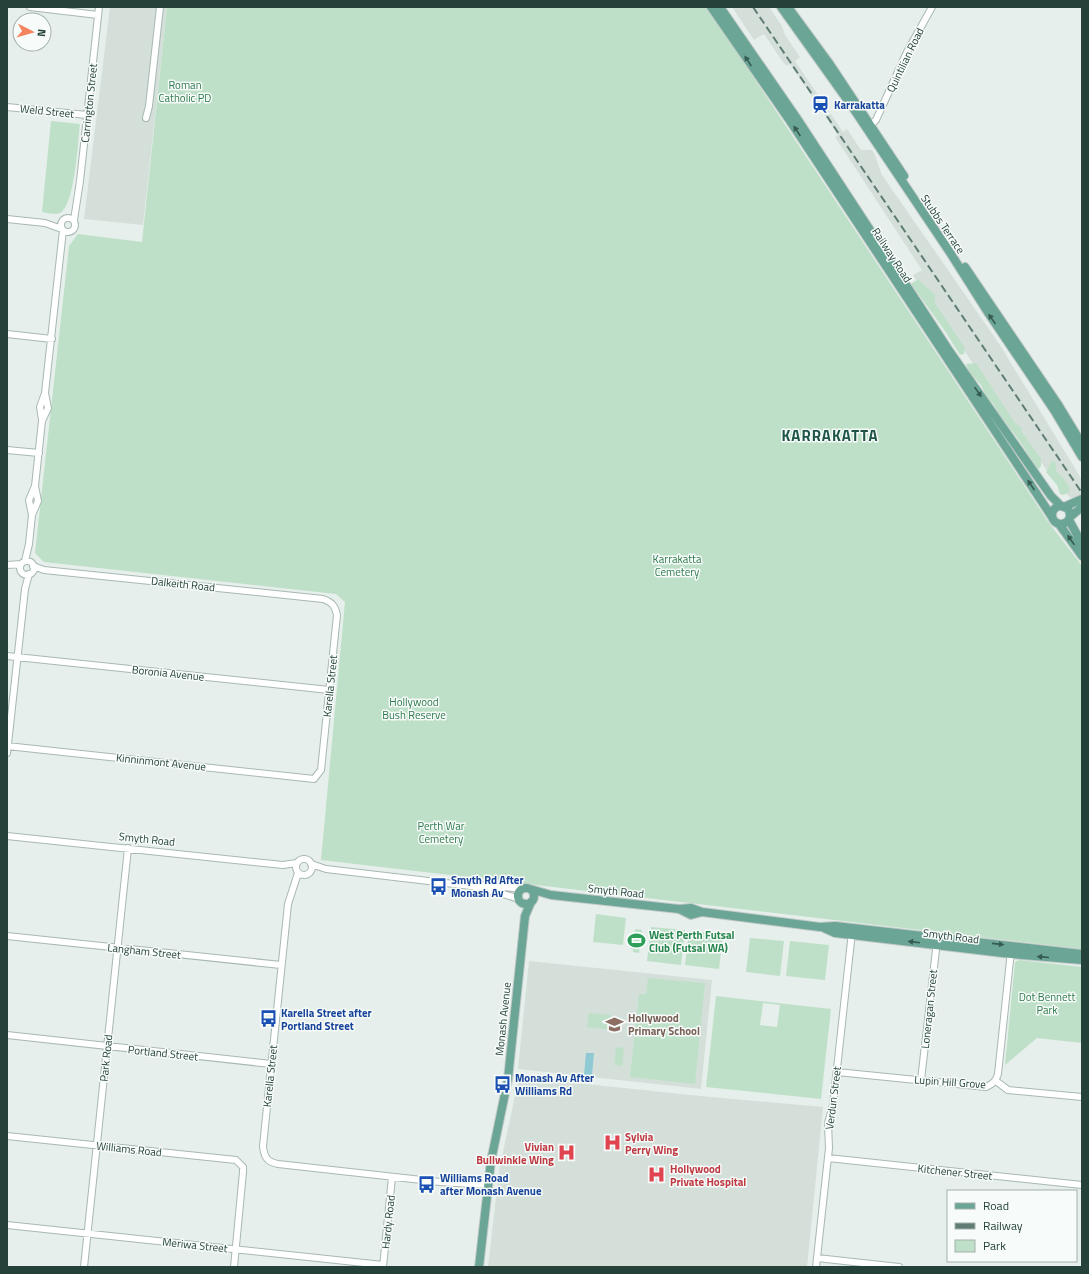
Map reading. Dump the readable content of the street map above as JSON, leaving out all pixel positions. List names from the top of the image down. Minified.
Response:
{"streets":{"main road":["Stubbs Terrace","Railway Road","Smyth Road","Monash Avenue"],"street":["Quintilian Road","Carrington Street","Weld Street","Dalkeith Road","Boronia Avenue","Karella Street","Kinninmont Avenue","Langham Street","Loneragan Street","Portland Street","Park Road","Lupin Hill Grove","Verdun Street","Williams Road","Kitchener Street","Hardy Road","Meriwa Street"]},"crossings":[["Quintilian Road","Stubbs Terrace"],["Carrington Street","Weld Street"],["Dalkeith Road","Karella Street"],["Boronia Avenue","Karella Street"],["Karella Street","Kinninmont Avenue"],["Karella Street","Smyth Road"],["Karella Street","Langham Street"],["Karella Street","Portland Street"],["Karella Street","Hardy Road"],["Smyth Road","Loneragan Street"],["Smyth Road","Monash Avenue"],["Smyth Road","Park Road"],["Smyth Road","Lupin Hill Grove"],["Smyth Road","Verdun Street"],["Langham Street","Park Road"],["Loneragan Street","Lupin Hill Grove"],["Portland Street","Park Road"],["Park Road","Williams Road"],["Park Road","Meriwa Street"],["Lupin Hill Grove","Verdun Street"],["Verdun Street","Kitchener Street"],["Williams Road","Meriwa Street"],["Hardy Road","Meriwa Street"]],"districts":["KARRAKATTA"],"parks":["Roman Catholic PD","Karrakatta Cemetery","Hollywood Bush Reserve","Perth War Cemetery","Dot Bennett Park"],"places":{"station":["Karrakatta"],"bus stop":["Smyth Rd After Monash Av","Karella Street after Portland Street","Monash Av After Williams Rd","Williams Road after Monash Avenue"],"sports":["West Perth Futsal Club (Futsal WA)"],"school or university":["Hollywood Primary School"],"hospital":["Sylvia Perry Wing","Vivian Bullwinkle Wing","Hollywood Private Hospital"]},"legend":["Road","Railway","Park"],"north":"right"}
